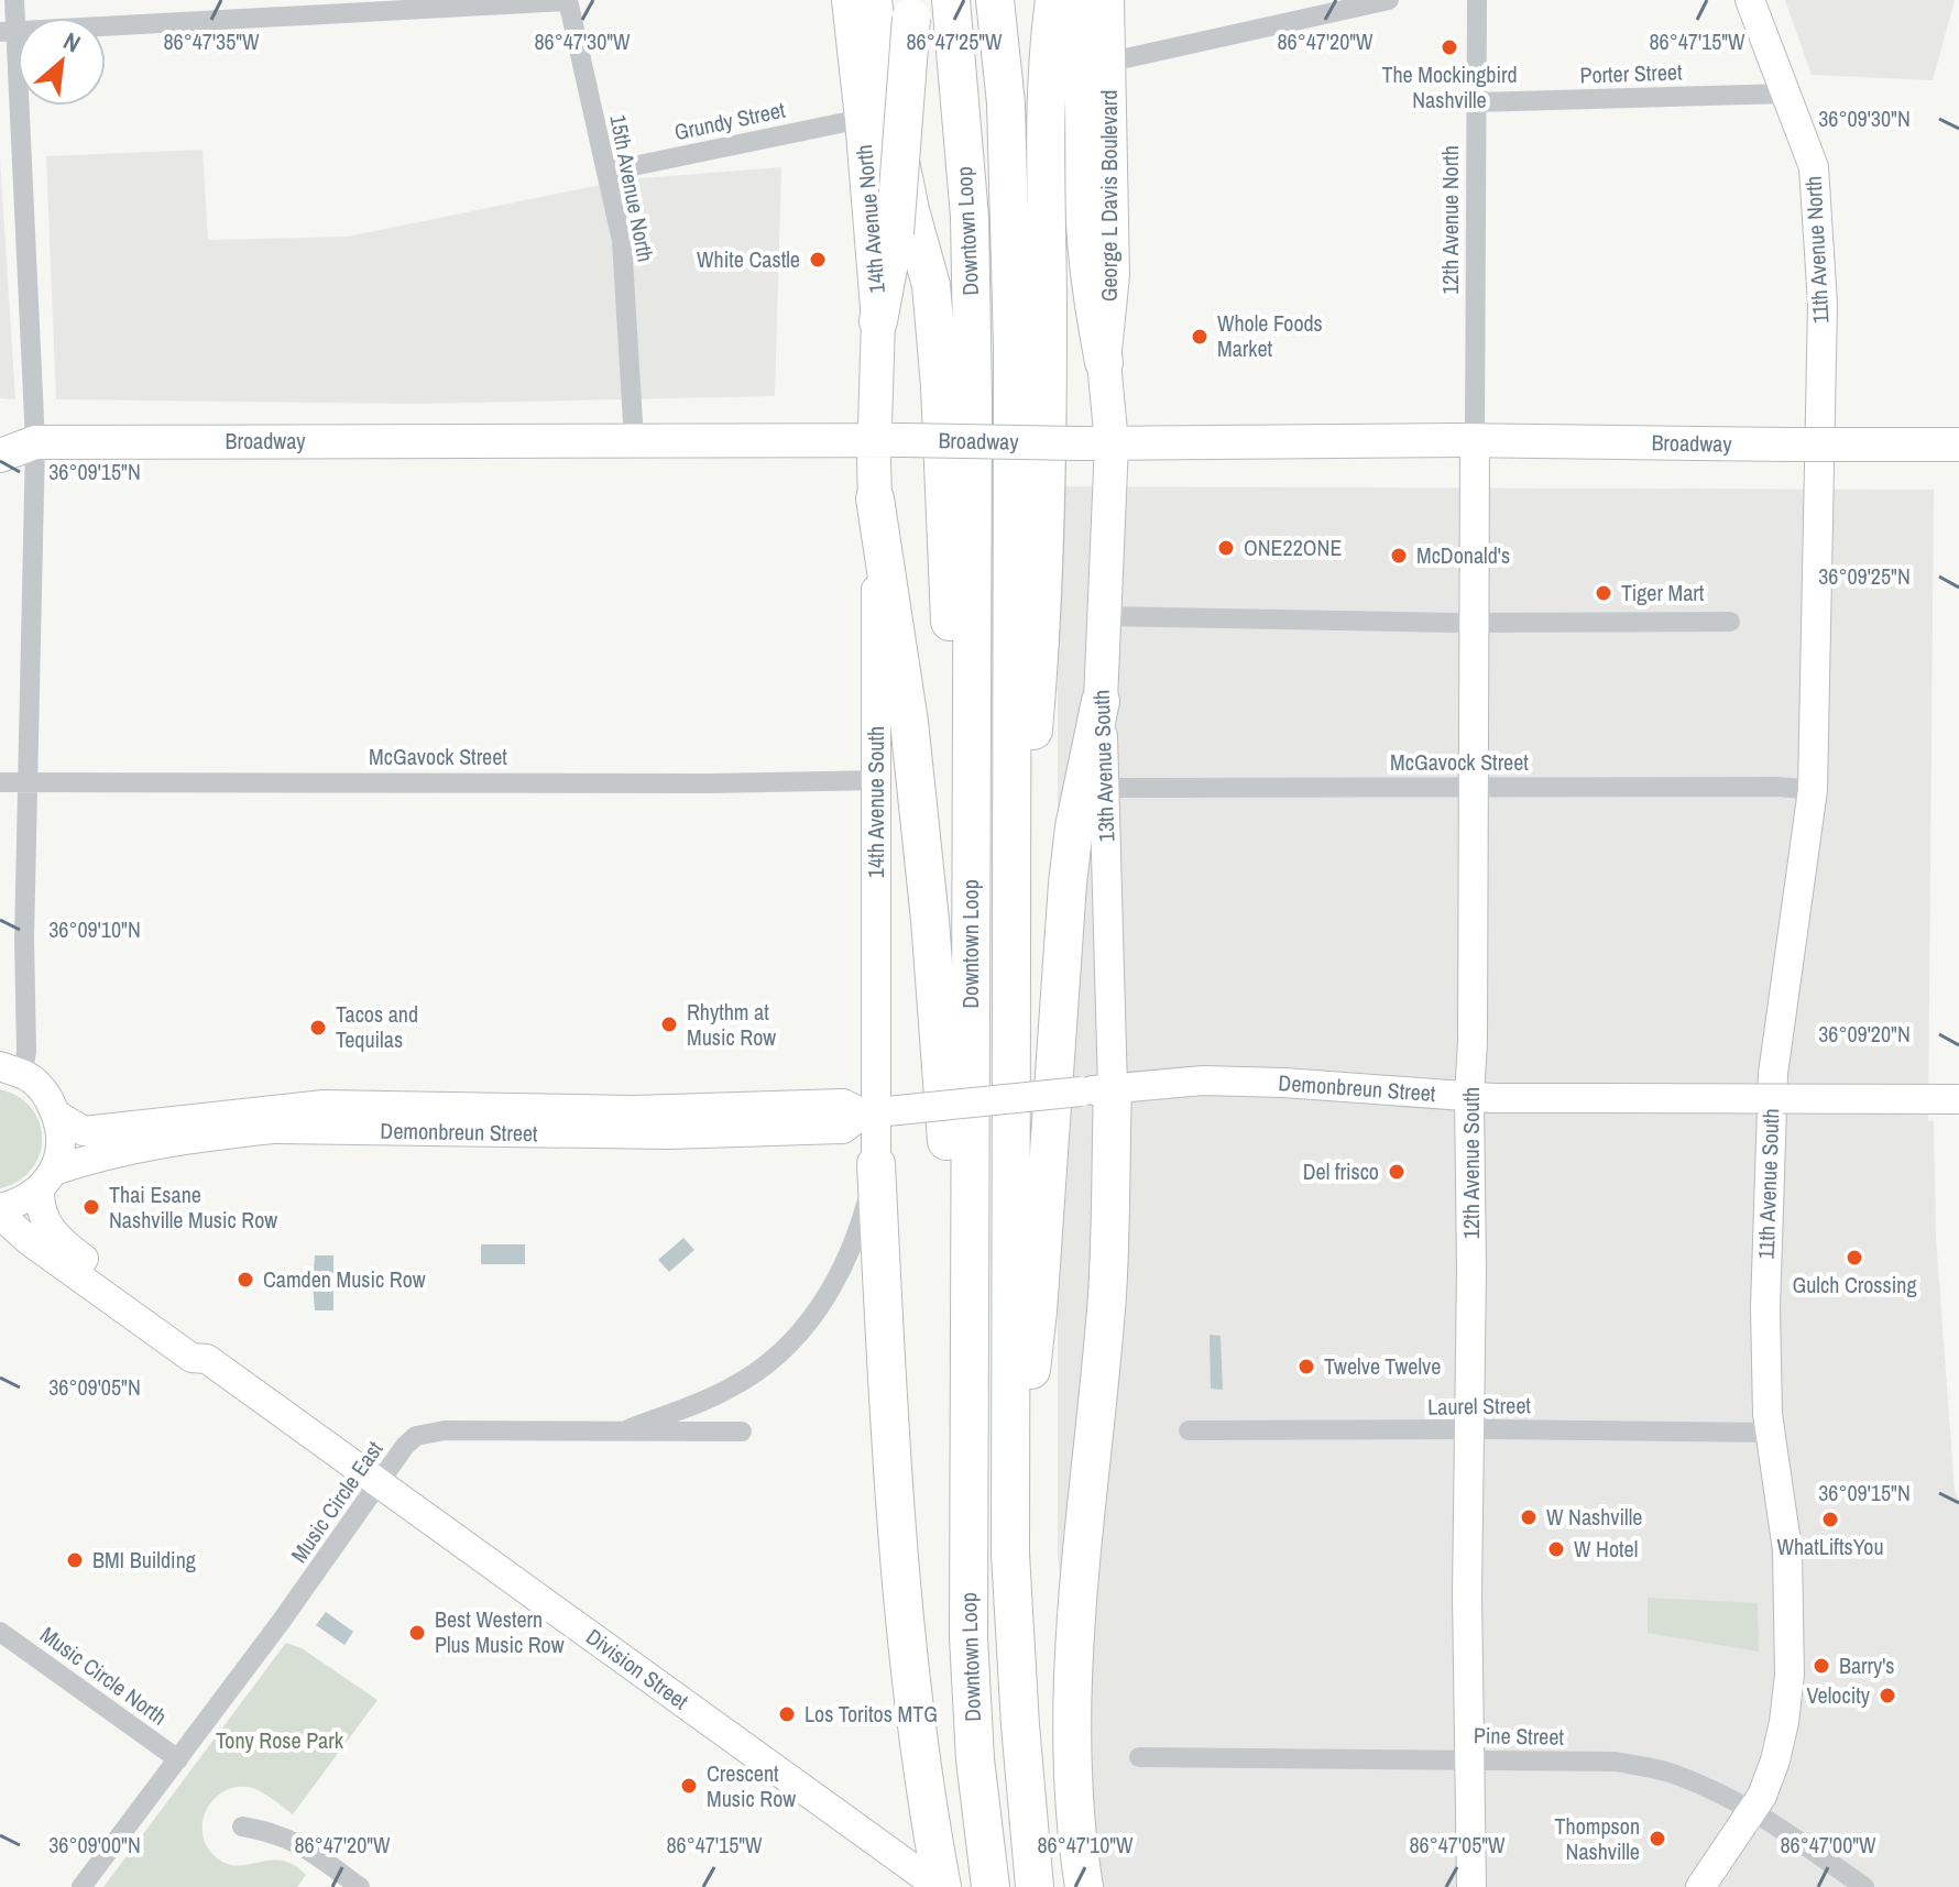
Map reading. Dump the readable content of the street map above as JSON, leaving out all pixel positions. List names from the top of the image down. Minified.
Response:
{"streets":{"highway":["Downtown Loop"],"main road":["George L Davis Boulevard","14th Avenue North","11th Avenue North","Broadway","13th Avenue South","14th Avenue South","Demonbreun Street","12th Avenue South","11th Avenue South","Division Street"],"street":["Porter Street","Grundy Street","15th Avenue North","12th Avenue North","McGavock Street","Laurel Street","Music Circle East","Music Circle North","Pine Street"]},"crossings":[["Porter Street","12th Avenue North"],["Porter Street","11th Avenue North"],["Grundy Street","15th Avenue North"],["Grundy Street","14th Avenue North"],["15th Avenue North","Broadway"],["George L Davis Boulevard","Broadway"],["George L Davis Boulevard","13th Avenue South"],["14th Avenue North","Broadway"],["14th Avenue North","14th Avenue South"],["12th Avenue North","Broadway"],["12th Avenue North","12th Avenue South"],["11th Avenue North","11th Avenue South"],["Broadway","13th Avenue South"],["Broadway","14th Avenue South"],["Broadway","12th Avenue South"],["McGavock Street","13th Avenue South"],["McGavock Street","14th Avenue South"],["McGavock Street","12th Avenue South"],["McGavock Street","11th Avenue South"],["13th Avenue South","Demonbreun Street"],["14th Avenue South","Demonbreun Street"],["14th Avenue South","Music Circle East"],["Demonbreun Street","12th Avenue South"],["Demonbreun Street","Division Street"],["12th Avenue South","Laurel Street"],["12th Avenue South","Pine Street"],["11th Avenue South","Laurel Street"],["11th Avenue South","Pine Street"],["Music Circle East","Division Street"],["Music Circle East","Music Circle North"]],"parks":["Tony Rose Park"],"places":["The Mockingbird Nashville","White Castle","Whole Foods Market","ONE22ONE","McDonald's","Tiger Mart","Rhythm at Music Row","Tacos and Tequilas","Del frisco","Thai Esane Nashville Music Row","Gulch Crossing","Camden Music Row","Twelve Twelve","W Nashville","WhatLiftsYou","W Hotel","BMI Building","Best Western Plus Music Row","Barry's","Velocity","Los Toritos MTG","Crescent Music Row","Thompson Nashville"],"north":"top right","coordinates":["86°47'35\"W","86°47'30\"W","86°47'25\"W","86°47'20\"W","86°47'15\"W","36°09'30\"N","36°09'15\"N","36°09'25\"N","36°09'10\"N","36°09'20\"N","36°09'05\"N","36°09'00\"N","86°47'10\"W","86°47'05\"W","86°47'00\"W"]}
